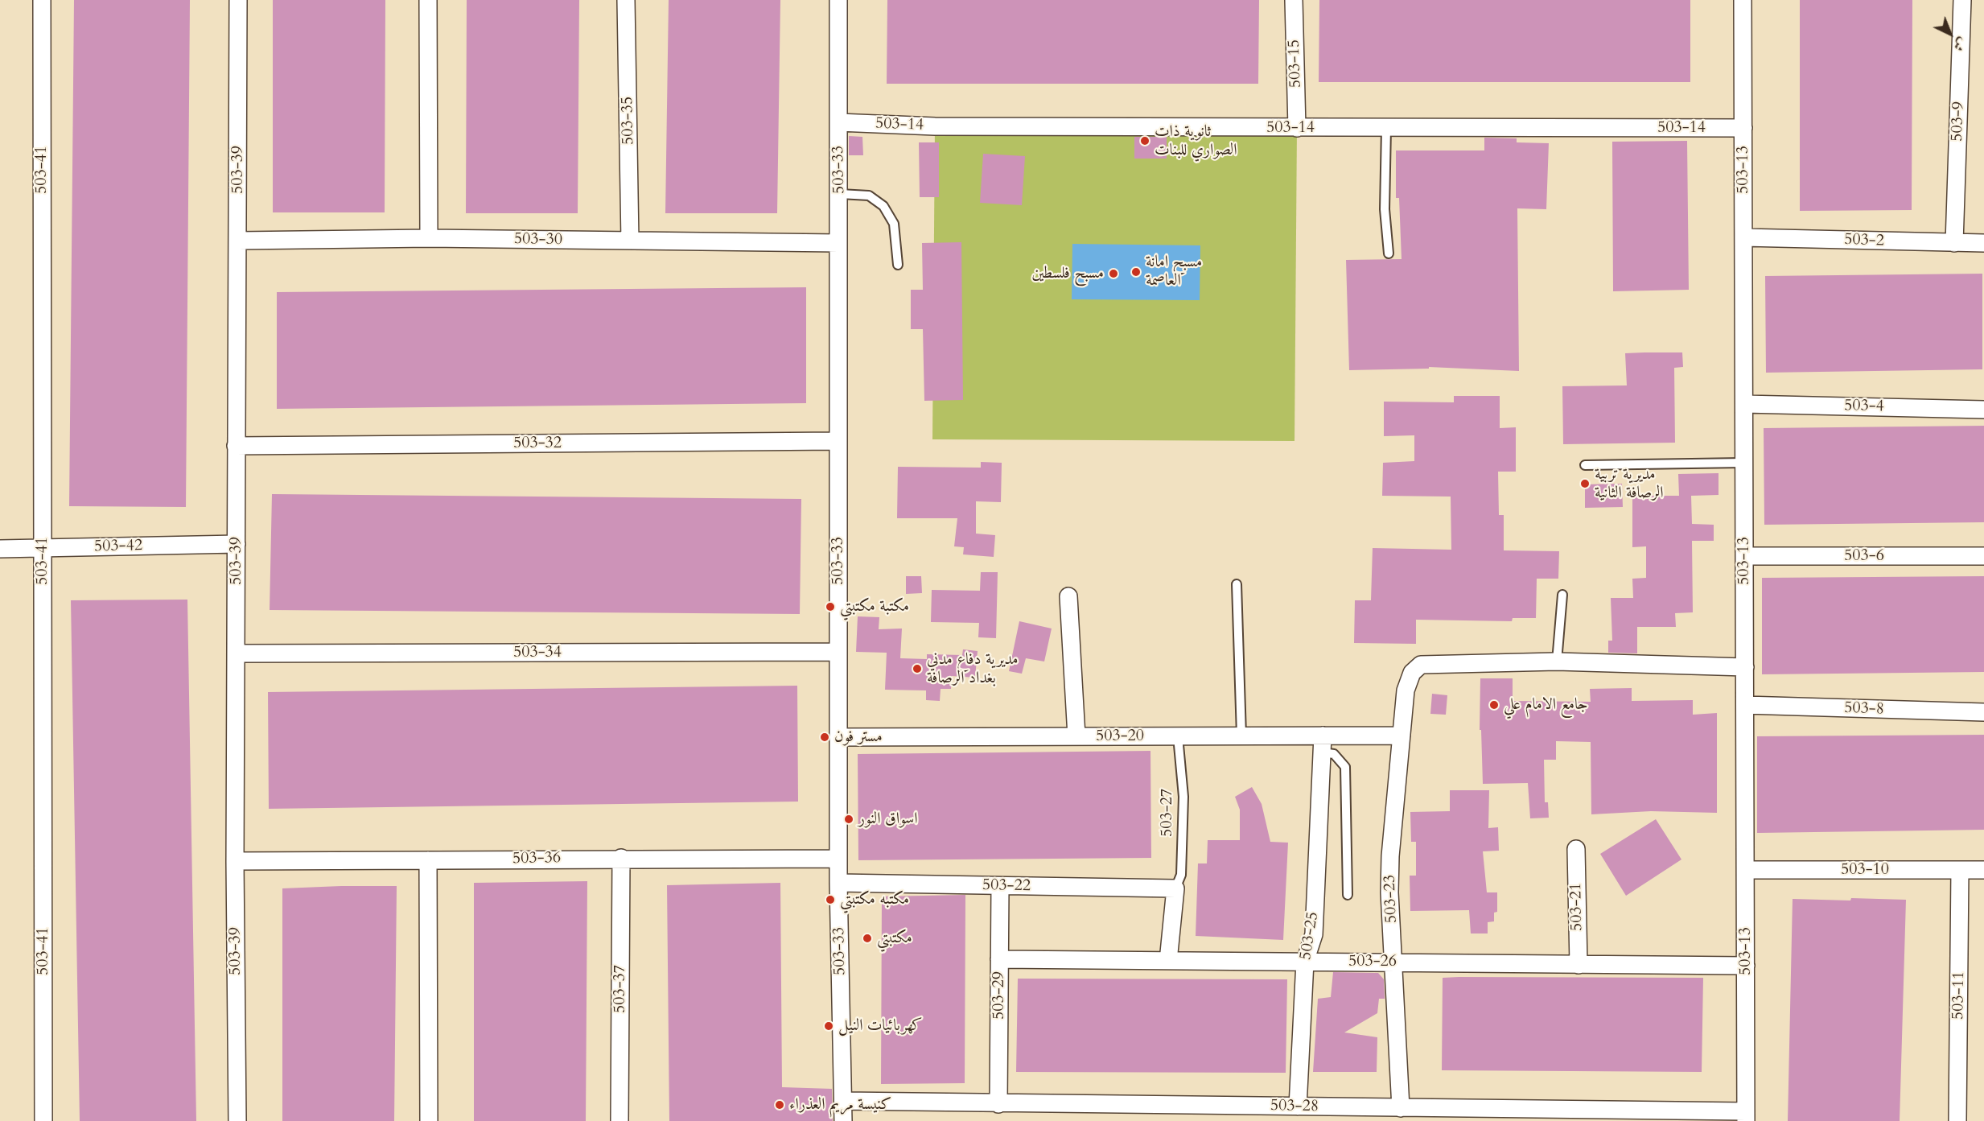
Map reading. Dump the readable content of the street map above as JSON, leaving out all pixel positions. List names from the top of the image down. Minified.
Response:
{"streets":{"street":["503-15","503-35","503-9","503-14","503-41","503-39","503-33","503-13","503-30","503-2","503-4","503-32","503-42","503-6","503-34","503-8","503-20","503-36","503-10","503-22","503-23","503-21","503-25","503-26","503-37","503-29","503-11","503-28"],"lane":["503-27"]},"crossings":[["503-15","503-14"],["503-35","503-30"],["503-9","503-2"],["503-14","503-33"],["503-14","503-13"],["503-41","503-42"],["503-39","503-30"],["503-39","503-32"],["503-39","503-42"],["503-39","503-34"],["503-39","503-36"],["503-33","503-30"],["503-33","503-32"],["503-33","503-34"],["503-33","503-20"],["503-33","503-36"],["503-33","503-22"],["503-33","503-28"],["503-13","503-2"],["503-13","503-4"],["503-13","503-6"],["503-13","503-8"],["503-13","503-10"],["503-13","503-26"],["503-13","503-28"],["503-20","503-27"],["503-20","503-23"],["503-20","503-25"],["503-27","503-22"],["503-36","503-37"],["503-10","503-11"],["503-22","503-29"],["503-23","503-26"],["503-23","503-28"],["503-21","503-26"],["503-25","503-26"],["503-25","503-28"],["503-26","503-29"],["503-29","503-28"]],"places":["ثانوية ذات الصواري للبنات","مسبح امانة العاصمة","مسبح فلسطين","مديرية تربية الرصافة الثانية","مكتبة مكتبتي","مديرية دفاع مدني بغداد الرصافة","جامع الامام علي","مستر فون","اسواق النور","مكتبه مكتبتي","مكتبتي","كهربائيات النيل","كنيسة مريم العذراء"],"north":"bottom right"}
